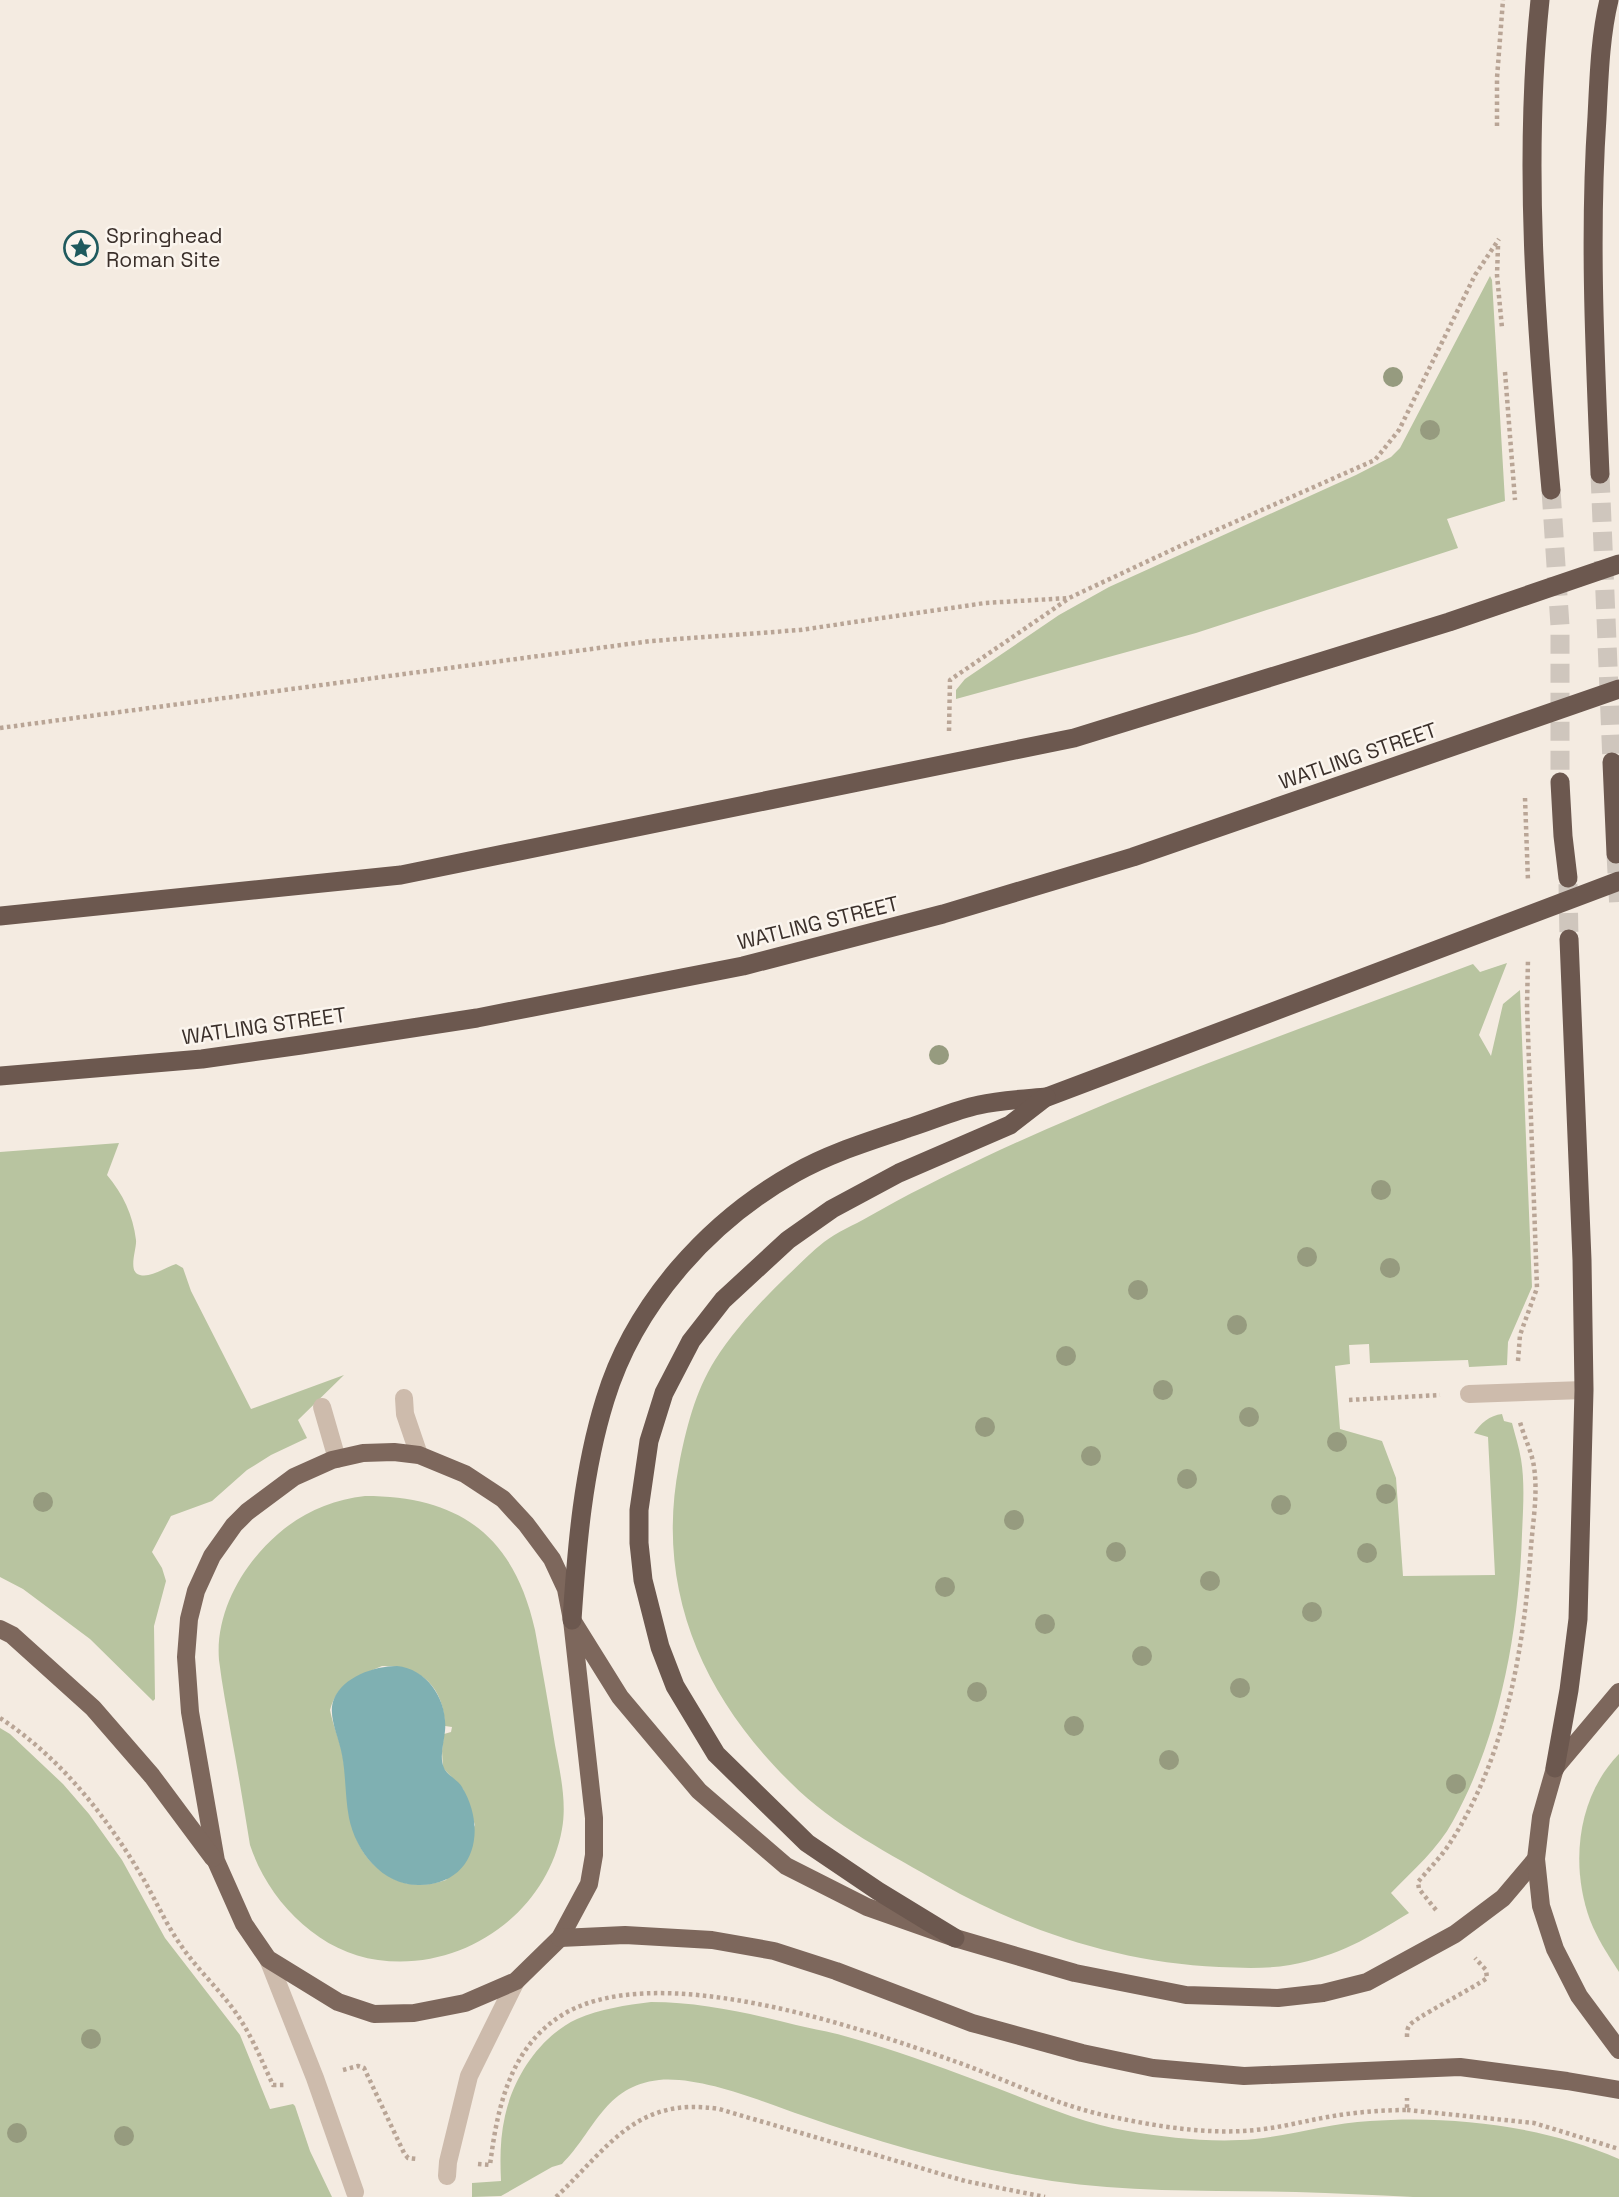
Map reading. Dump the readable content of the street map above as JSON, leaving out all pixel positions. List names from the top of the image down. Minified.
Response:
{"streets":{"highway":["WATLING STREET"]},"places":{"place":["Springhead Roman Site"]}}
